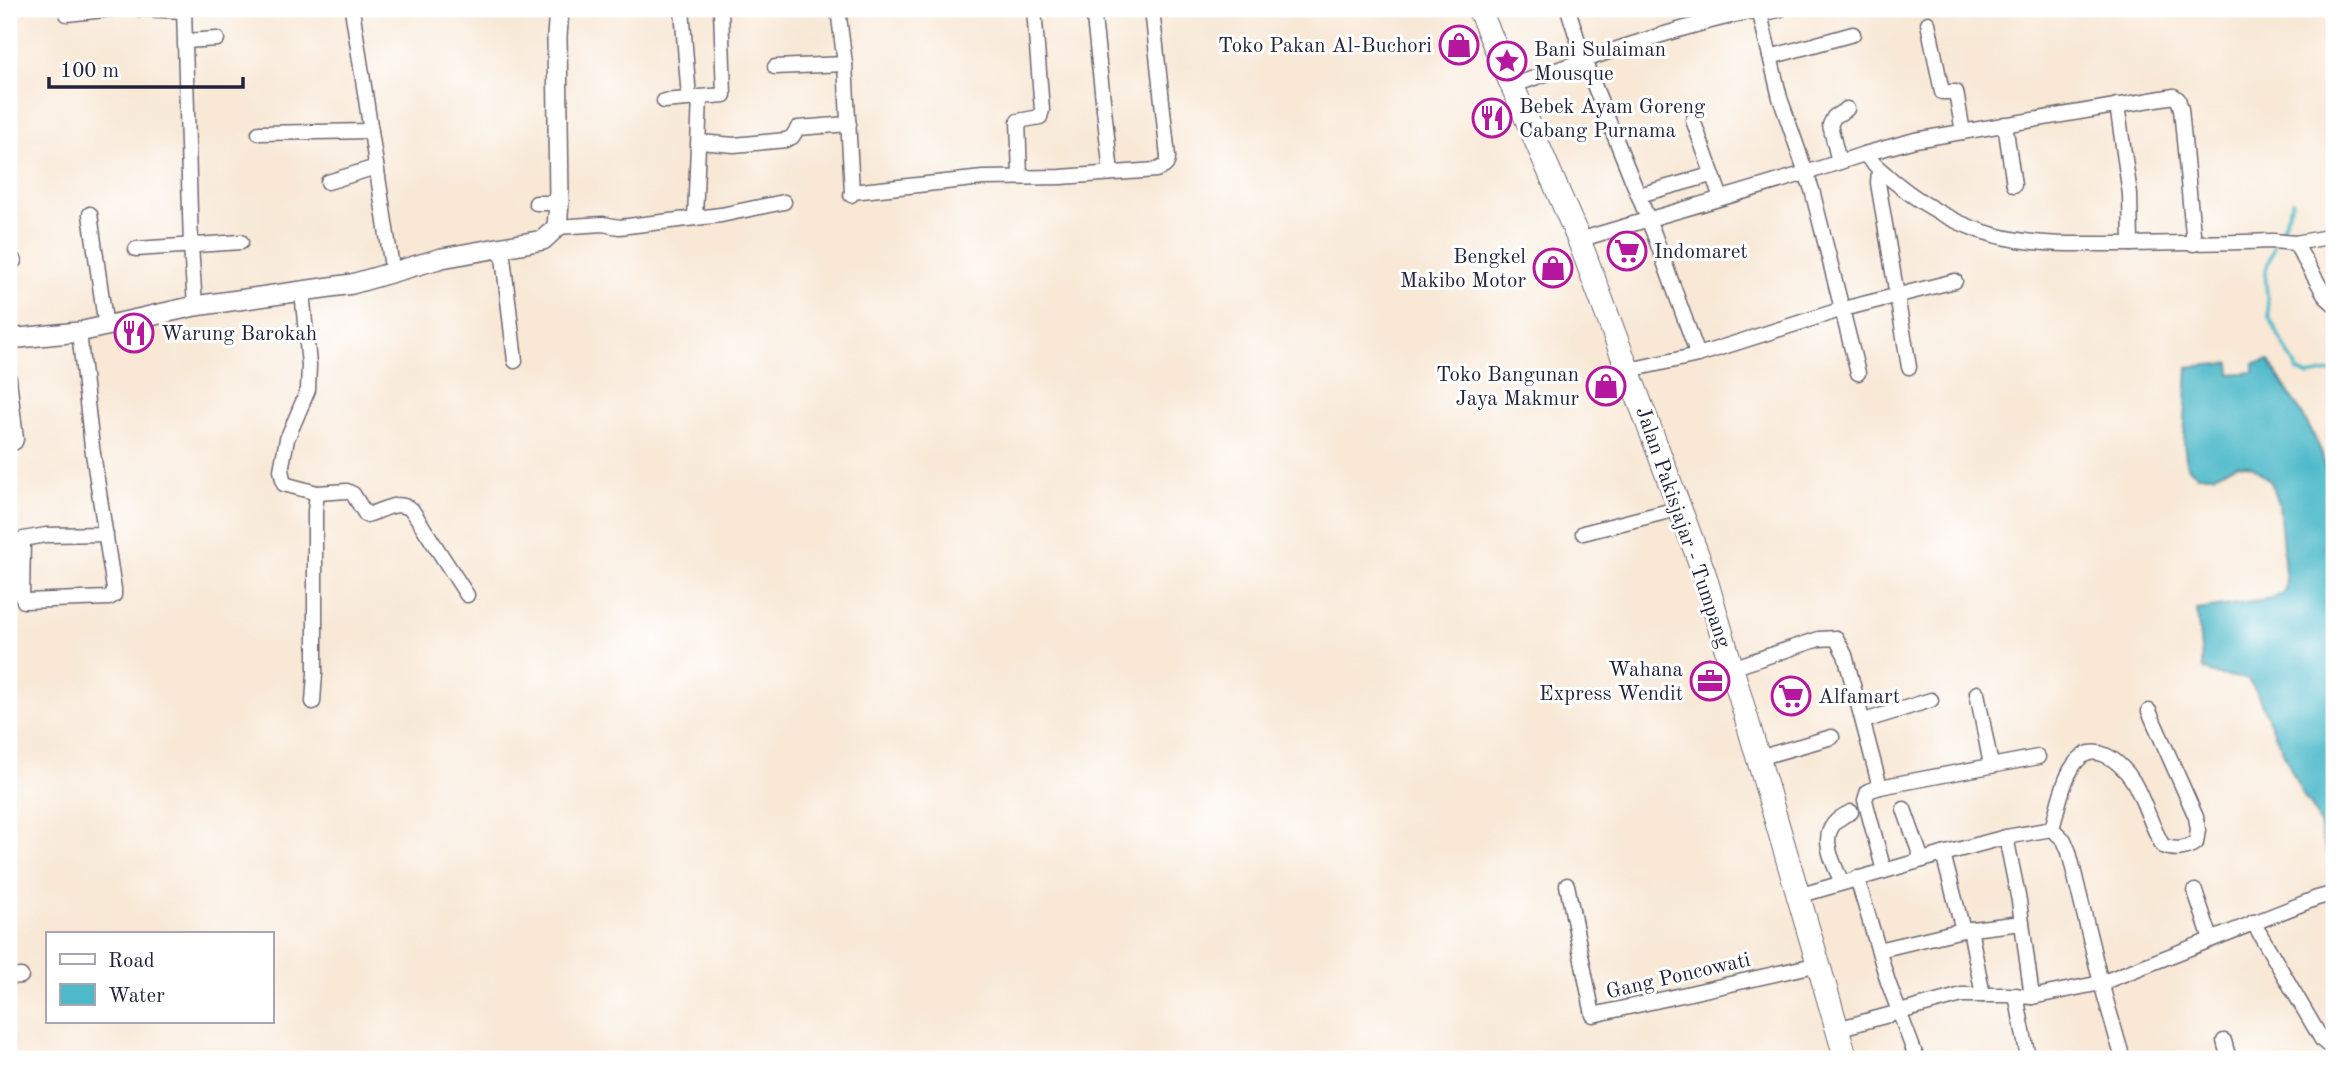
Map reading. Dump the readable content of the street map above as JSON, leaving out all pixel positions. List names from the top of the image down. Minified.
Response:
{"streets":{"main road":["Jalan Pakisjajar - Tumpang"],"street":["Gang Poncowati"]},"crossings":[["Jalan Pakisjajar - Tumpang","Gang Poncowati"]],"places":{"shop":["Toko Pakan Al-Buchori","Bengkel Makibo Motor","Toko Bangunan Jaya Makmur"],"place":["Bani Sulaiman Mousque"],"restaurant":["Bebek Ayam Goreng Cabang Purnama","Warung Barokah"],"supermarket":["Indomaret","Alfamart"],"office":["Wahana Express Wendit"]},"legend":["Road","Water"],"scale_bar":"100 m"}
